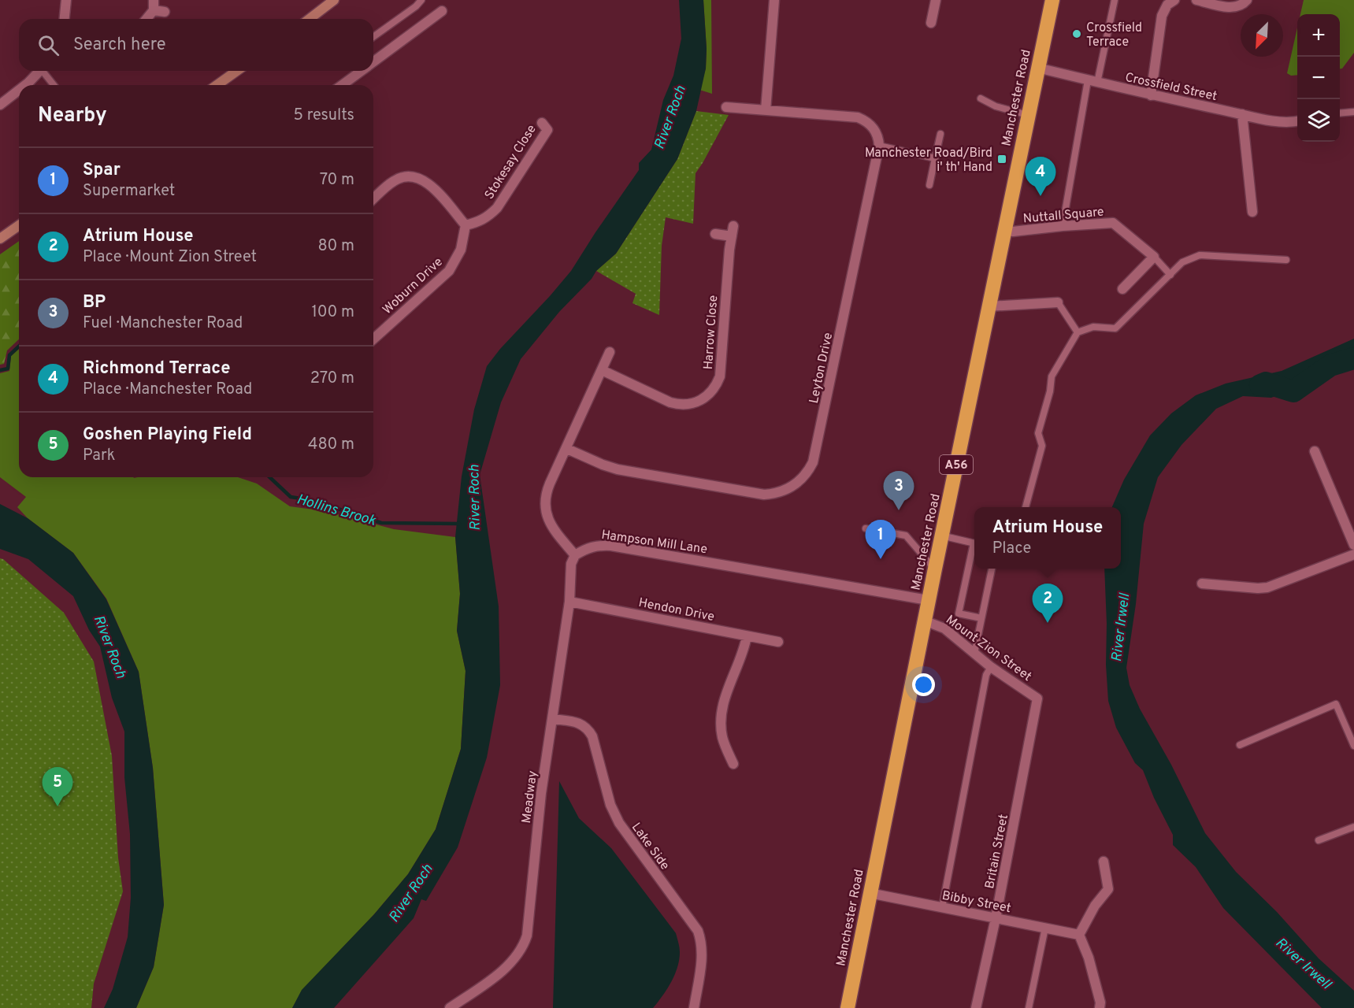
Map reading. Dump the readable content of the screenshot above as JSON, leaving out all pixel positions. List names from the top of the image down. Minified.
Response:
{"streets":{"highway":["Manchester Road","A56"],"street":["Crossfield Street","Stokesay Close","Nuttall Square","Woburn Drive","Harrow Close","Leyton Drive","Hampson Mill Lane","Hendon Drive","Mount Zion Street","Meadway","Lake Side","Britain Street","Bibby Street"]},"crossings":[["Crossfield Street","Manchester Road"],["Manchester Road","Nuttall Square"],["Manchester Road","Hampson Mill Lane"],["Manchester Road","Mount Zion Street"],["Manchester Road","Bibby Street"],["Stokesay Close","Woburn Drive"],["Hampson Mill Lane","Meadway"],["Hendon Drive","Meadway"],["Mount Zion Street","Britain Street"],["Meadway","Lake Side"],["Britain Street","Bibby Street"]],"water":["River Roch","Hollins Brook","River Irwell"],"places":{"other":["Crossfield Terrace"],"transit":["Manchester Road/Bird i' th' Hand"]},"north":"bottom left","page":{"map_buttons":["+","−"],"search":"Search here","heading":["Nearby","5 results"],"list":[{"mark":"1","name":"Spar","note":"Supermarket","value":"70 m"},{"mark":"2","name":"Atrium House","note":"Place · Mount Zion Street","value":"80 m"},{"mark":"3","name":"BP","note":"Fuel · Manchester Road","value":"100 m"},{"mark":"4","name":"Richmond Terrace","note":"Place · Manchester Road","value":"270 m"},{"mark":"5","name":"Goshen Playing Field","note":"Park","value":"480 m"}],"pins":["4","3","1","2","5"],"popup":["Atrium House","Place"]}}
